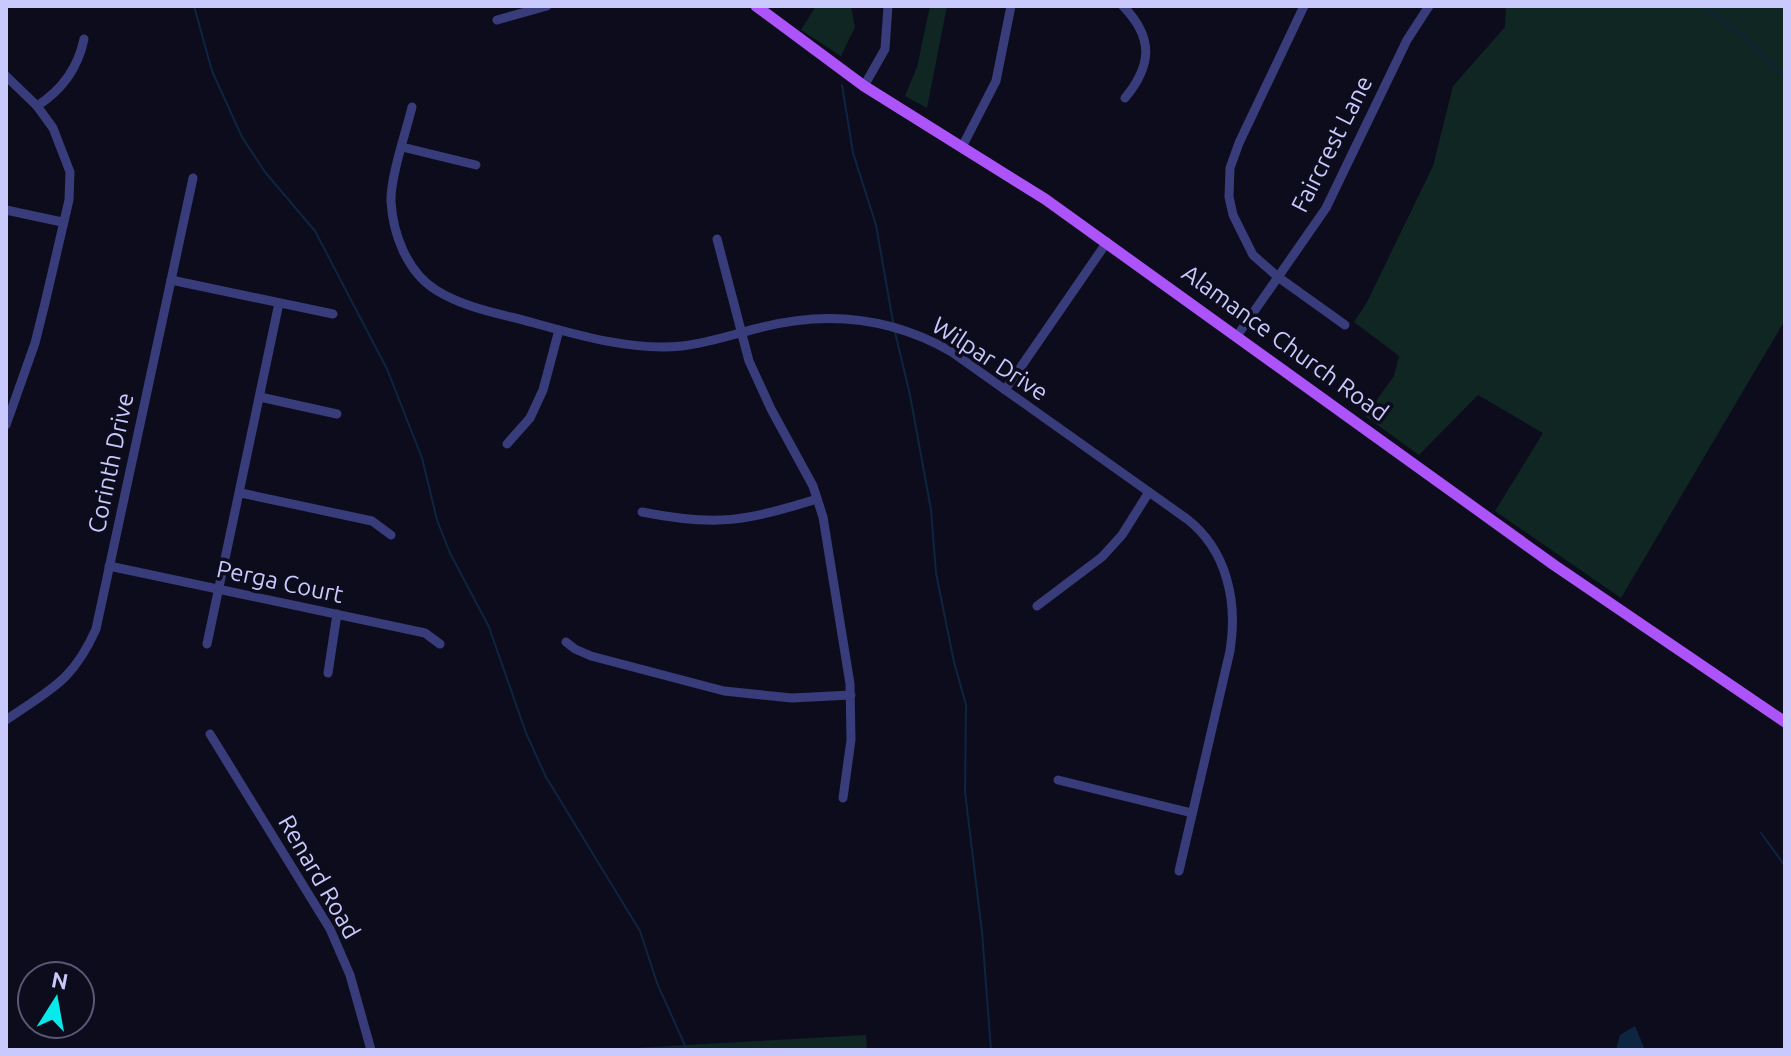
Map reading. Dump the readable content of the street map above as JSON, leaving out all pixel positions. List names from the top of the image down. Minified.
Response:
{"streets":{"main road":["Alamance Church Road"],"street":["Faircrest Lane","Wilpar Drive","Corinth Drive","Perga Court","Renard Road"]},"crossings":[["Faircrest Lane","Alamance Church Road"],["Corinth Drive","Perga Court"]],"north":"top"}
